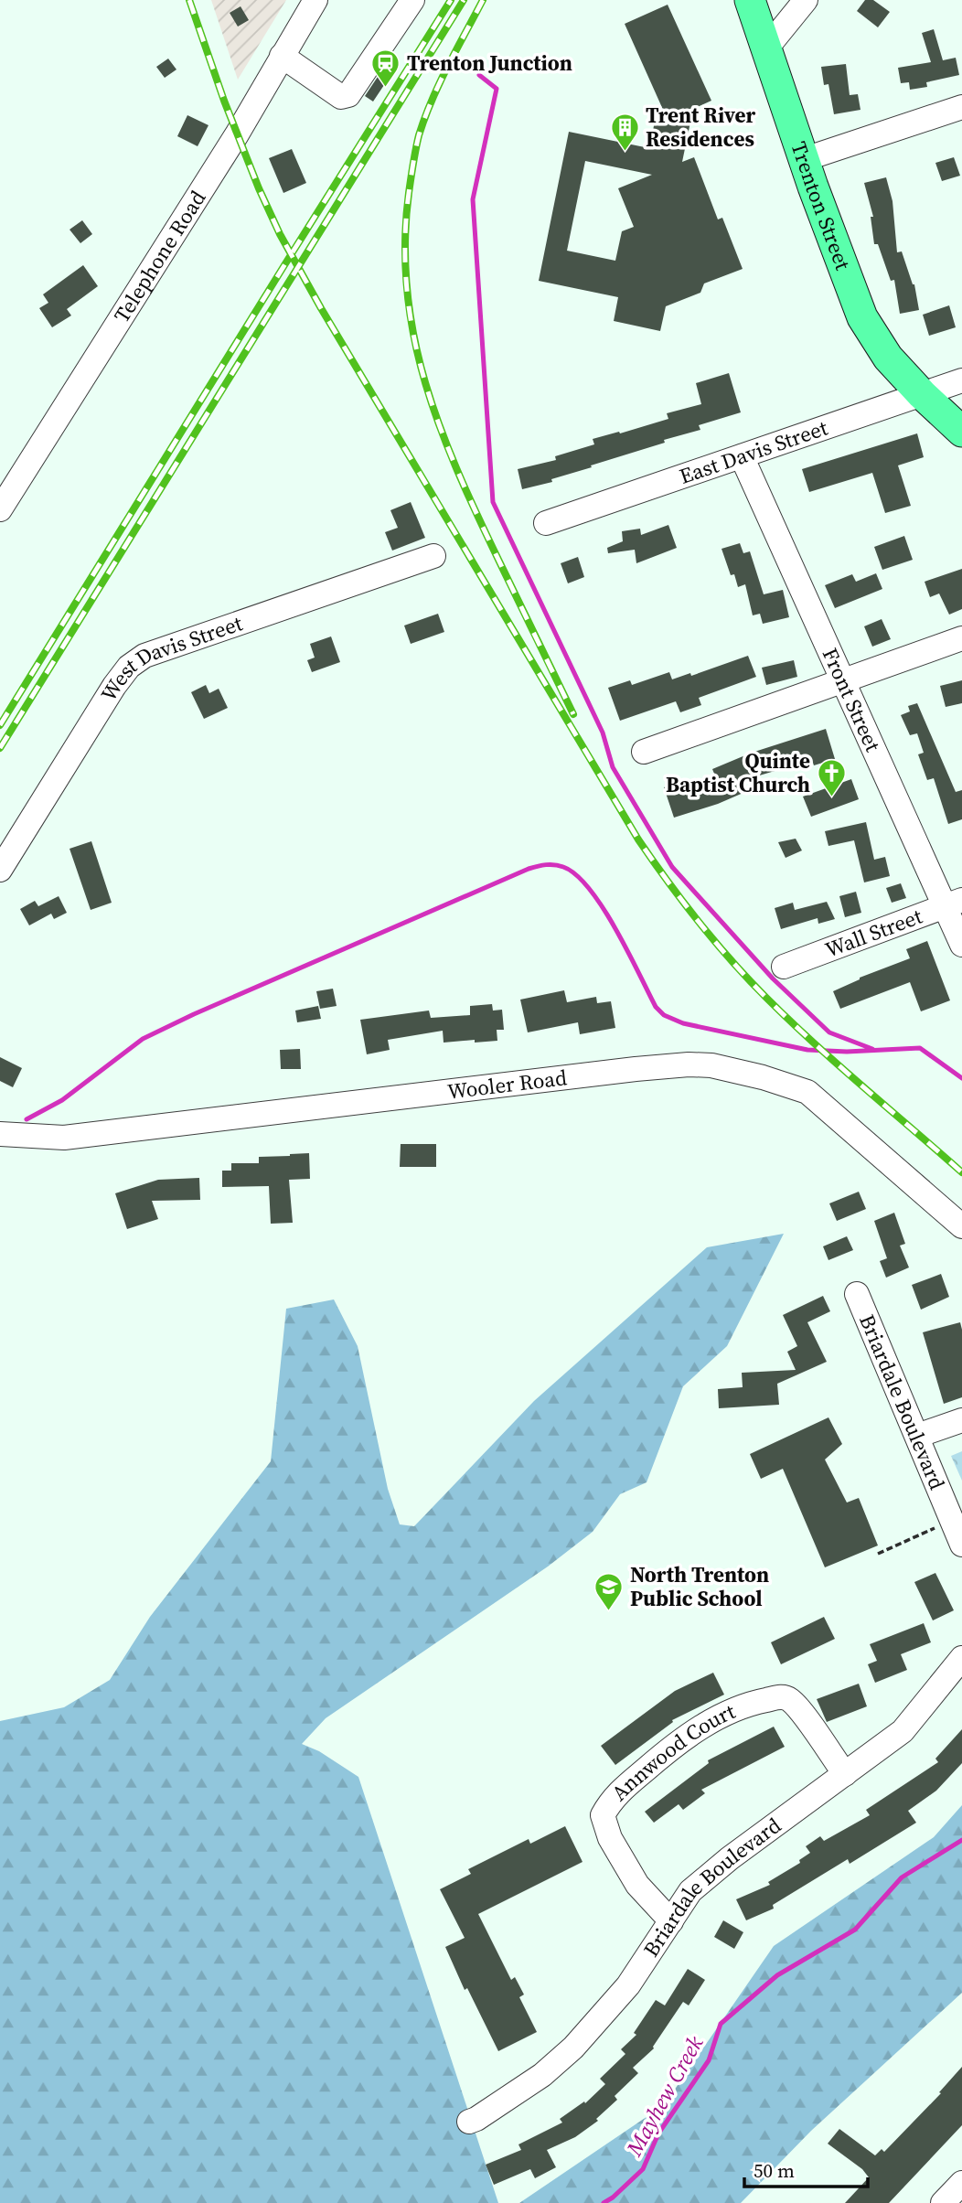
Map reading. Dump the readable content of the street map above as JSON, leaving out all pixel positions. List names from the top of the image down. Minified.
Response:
{"streets":{"main road":["Trenton Street"],"street":["Telephone Road","East Davis Street","West Davis Street","Front Street","Wall Street","Wooler Road","Briardale Boulevard","Annwood Court"]},"crossings":[["Trenton Street","East Davis Street"],["East Davis Street","Front Street"],["Front Street","Wall Street"],["Briardale Boulevard","Annwood Court"]],"water":["Mayhew Creek"],"places":{"station":["Trenton Junction"],"building":["Trent River Residences"],"church":["Quinte Baptist Church"],"school or university":["North Trenton Public School"]},"scale_bar":"50 m"}
